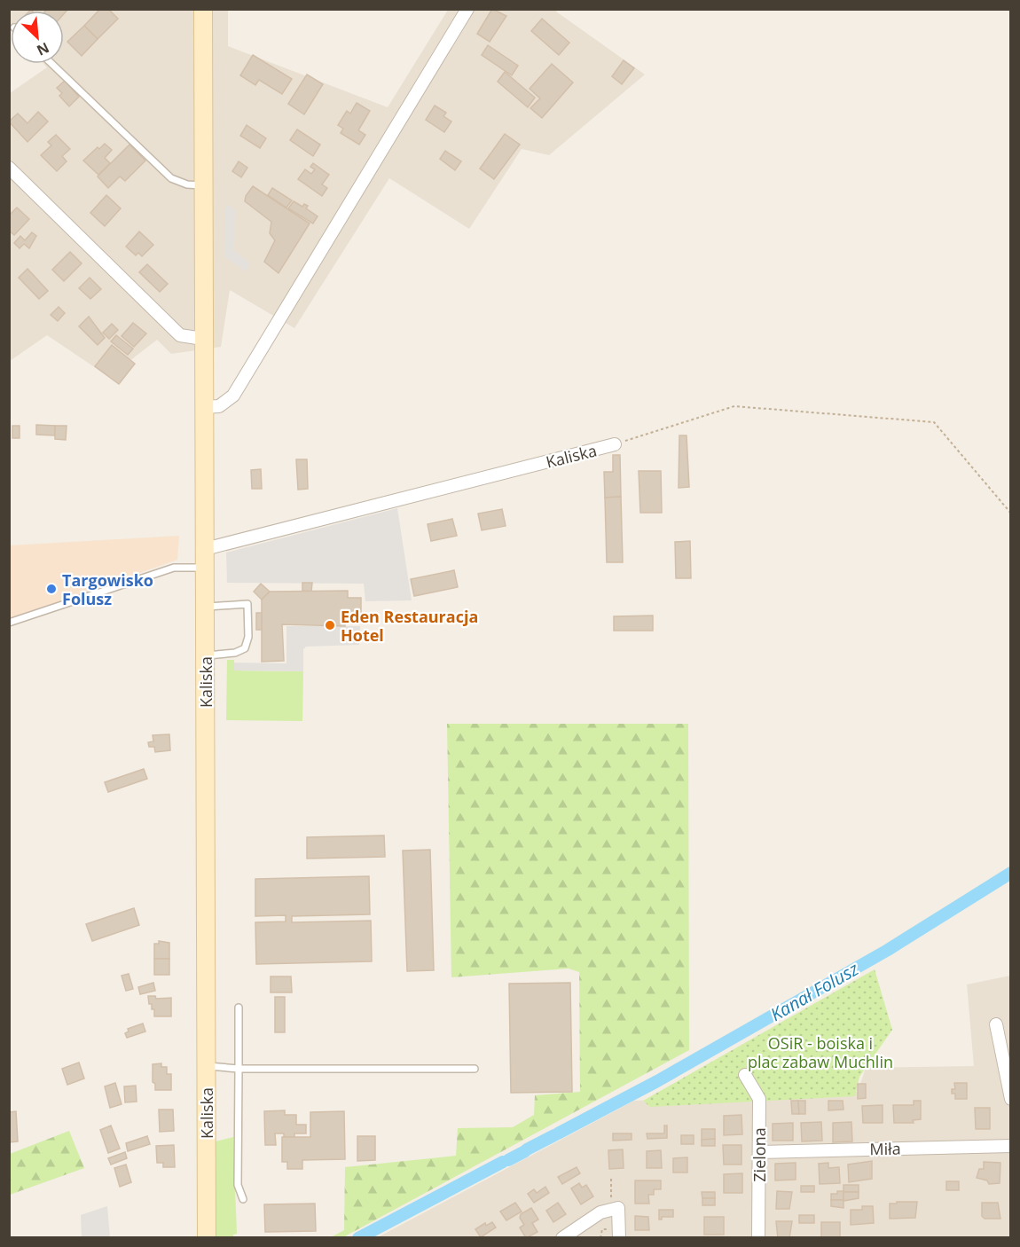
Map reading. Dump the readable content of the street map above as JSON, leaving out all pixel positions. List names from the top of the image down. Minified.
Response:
{"streets":{"main road":["Kaliska"],"street":["Miła","Zielona"]},"crossings":[["Miła","Zielona"]],"water":["Kanał Folusz"],"parks":["OSiR - boiska i plac zabaw Muchlin"],"places":["Targowisko Folusz","Eden Restauracja Hotel"],"north":"bottom right"}
